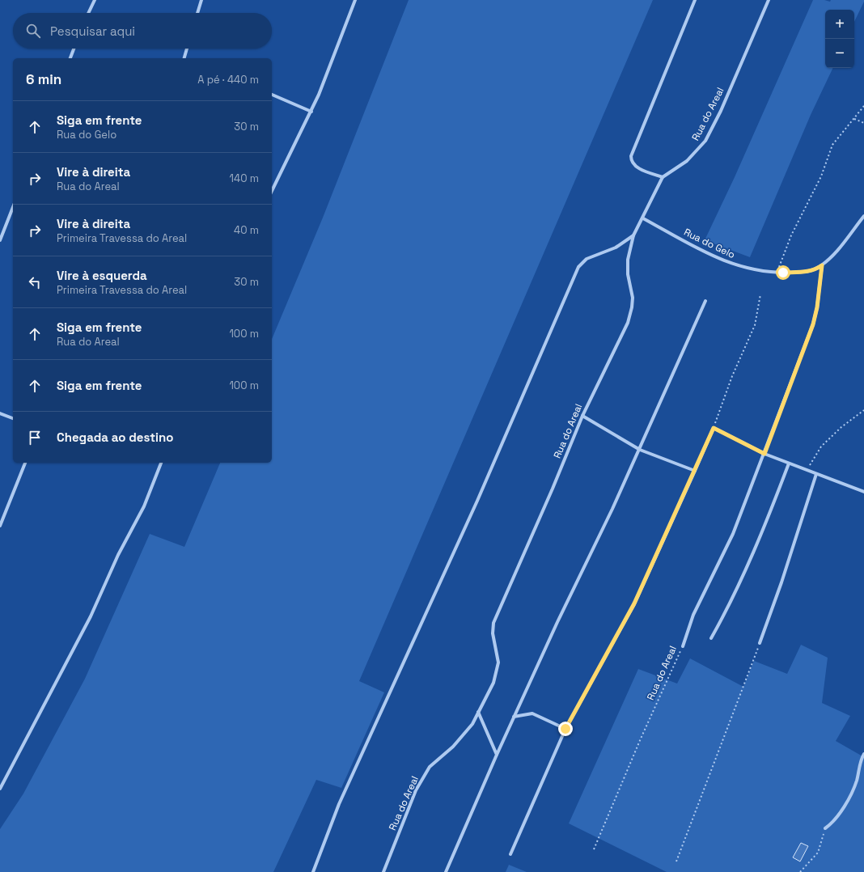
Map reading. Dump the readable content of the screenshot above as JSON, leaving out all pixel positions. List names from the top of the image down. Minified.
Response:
{"streets":{"street":["Rua do Areal","Rua do Gelo"]},"crossings":[["Rua do Areal","Rua do Gelo"]],"page":{"map_buttons":["+","−"],"search":"Pesquisar aqui","heading":["6 min","A pé · 440 m"],"list":[["Siga em frente","Rua do Gelo","30 m"],["Vire à direita","Rua do Areal","140 m"],["Vire à direita","Primeira Travessa do Areal","40 m"],["Vire à esquerda","Primeira Travessa do Areal","30 m"],["Siga em frente","Rua do Areal","100 m"],["Siga em frente","100 m"],"Chegada ao destino"]}}
